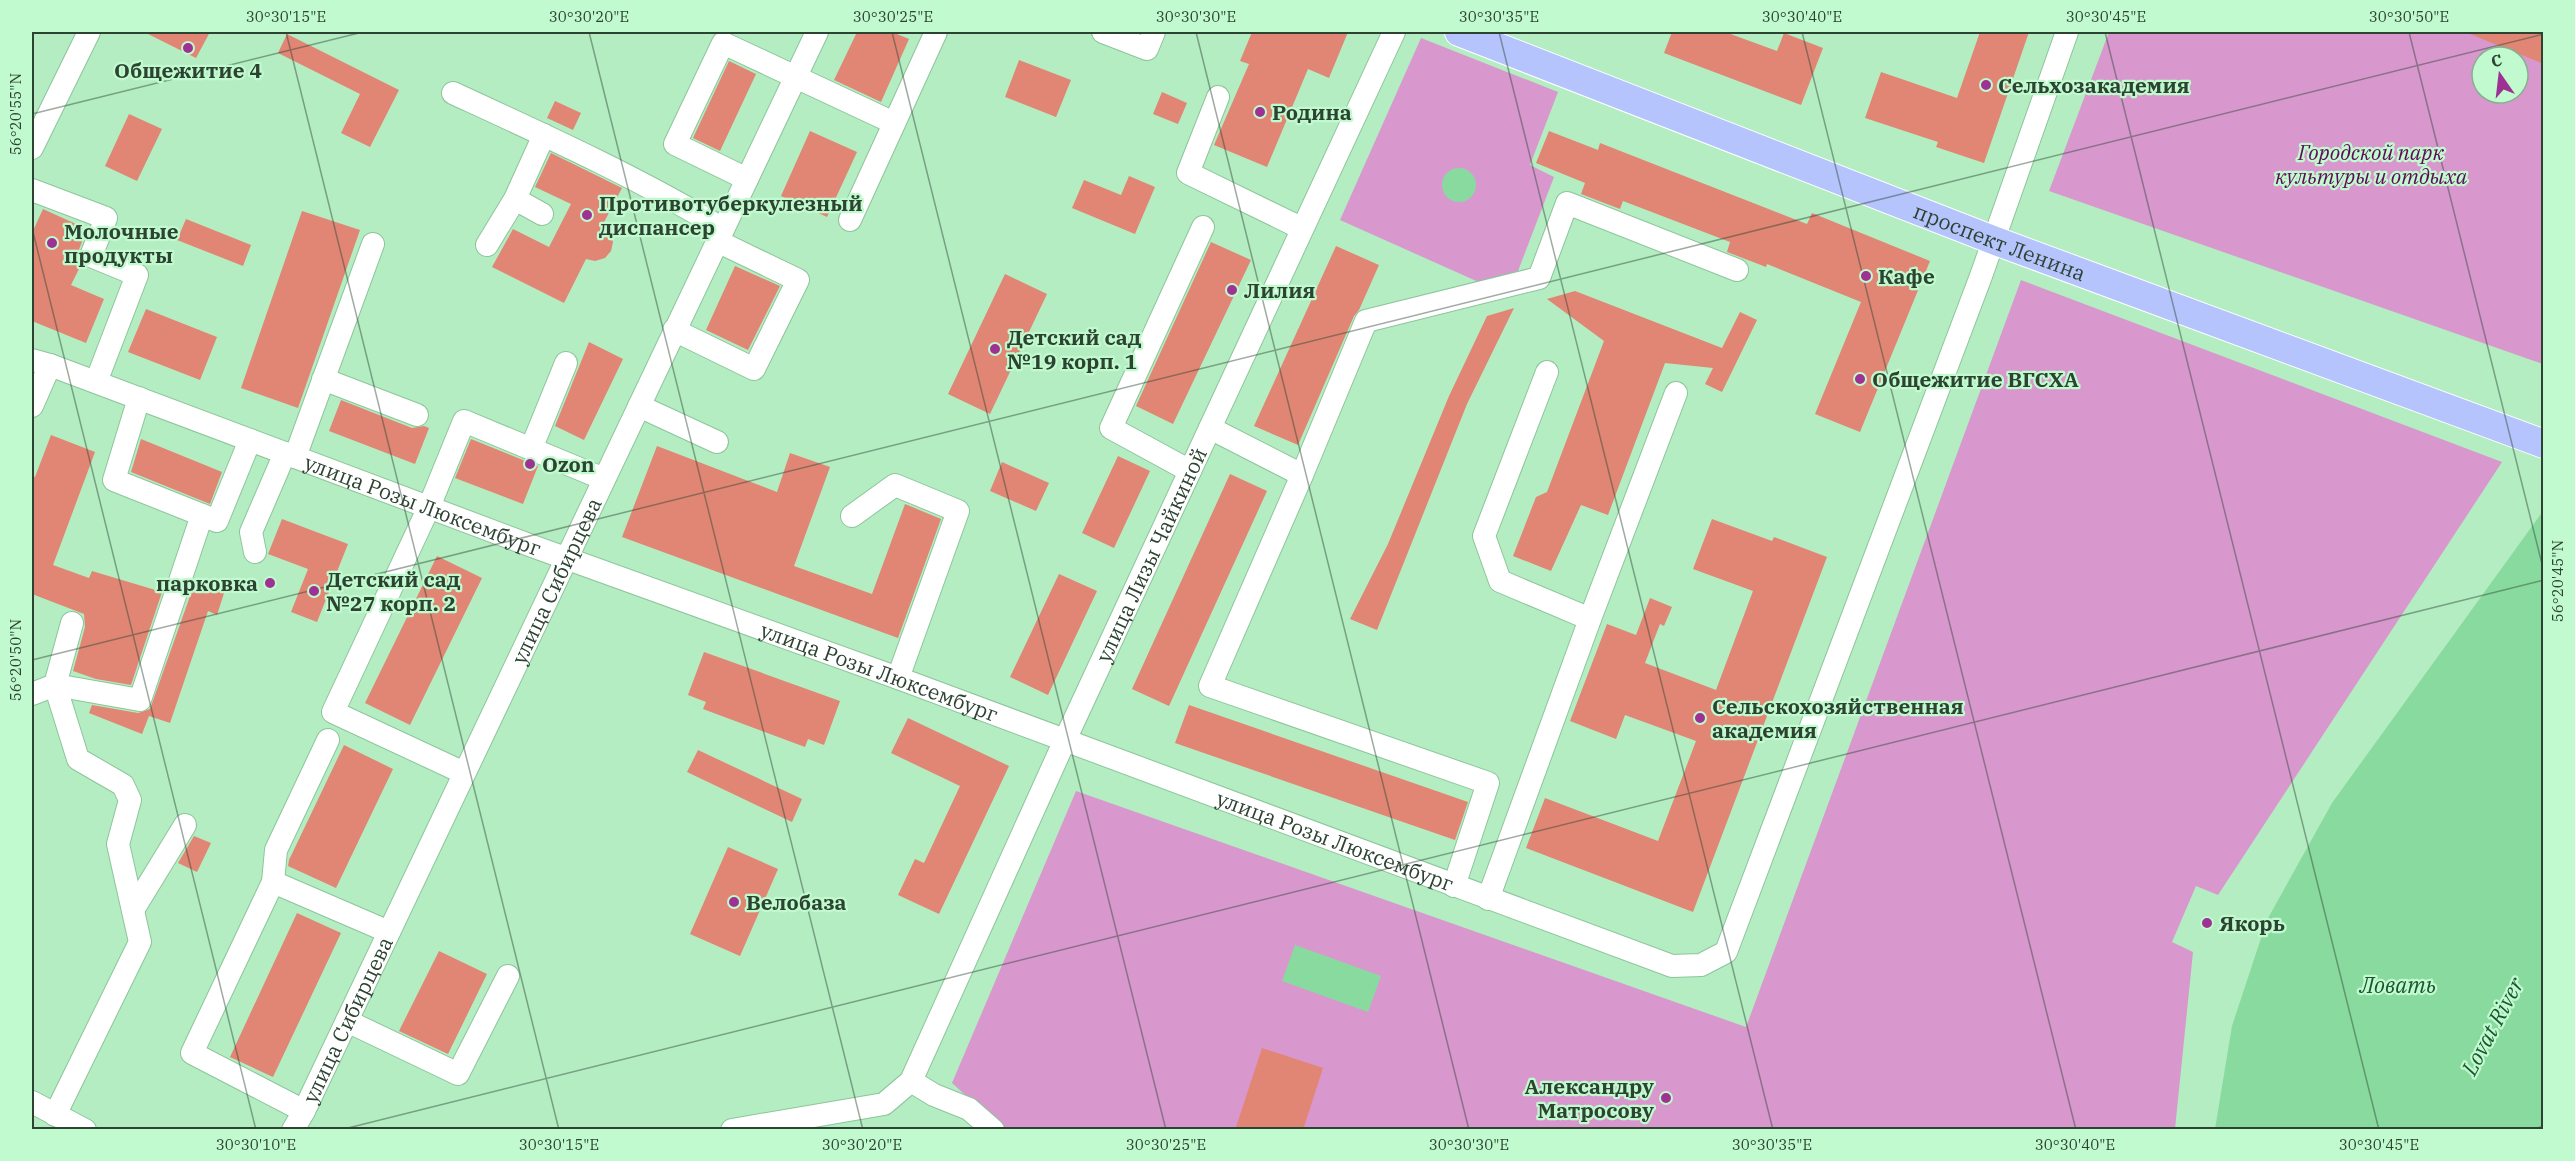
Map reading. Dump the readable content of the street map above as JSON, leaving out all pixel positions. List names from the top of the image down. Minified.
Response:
{"streets":{"main road":["проспект Ленина"],"street":["улица Розы Люксембург","улица Лизы Чайкиной","улица Сибирцева"]},"crossings":[["проспект Ленина","улица Розы Люксембург"],["улица Розы Люксембург","улица Лизы Чайкиной"],["улица Розы Люксембург","улица Сибирцева"]],"water":["Ловать","Lovat River"],"parks":["Городской парк культуры и отдыха"],"places":["Общежитие 4","Сельхозакадемия","Родина","Противотуберкулезный диспансер","Молочные продукты","Кафе","Лилия","Детский сад №19 корп. 1","Общежитие ВГСХА","Ozon","парковка","Детский сад №27 корп. 2","Сельскохозяйственная академия","Велобаза","Якорь","Александру Матросову"],"north":"top","coordinates":["30°30'15\"E","30°30'20\"E","30°30'25\"E","30°30'30\"E","30°30'35\"E","30°30'40\"E","30°30'45\"E","30°30'50\"E","56°20'55\"N","56°20'45\"N","56°20'50\"N","30°30'10\"E"]}
